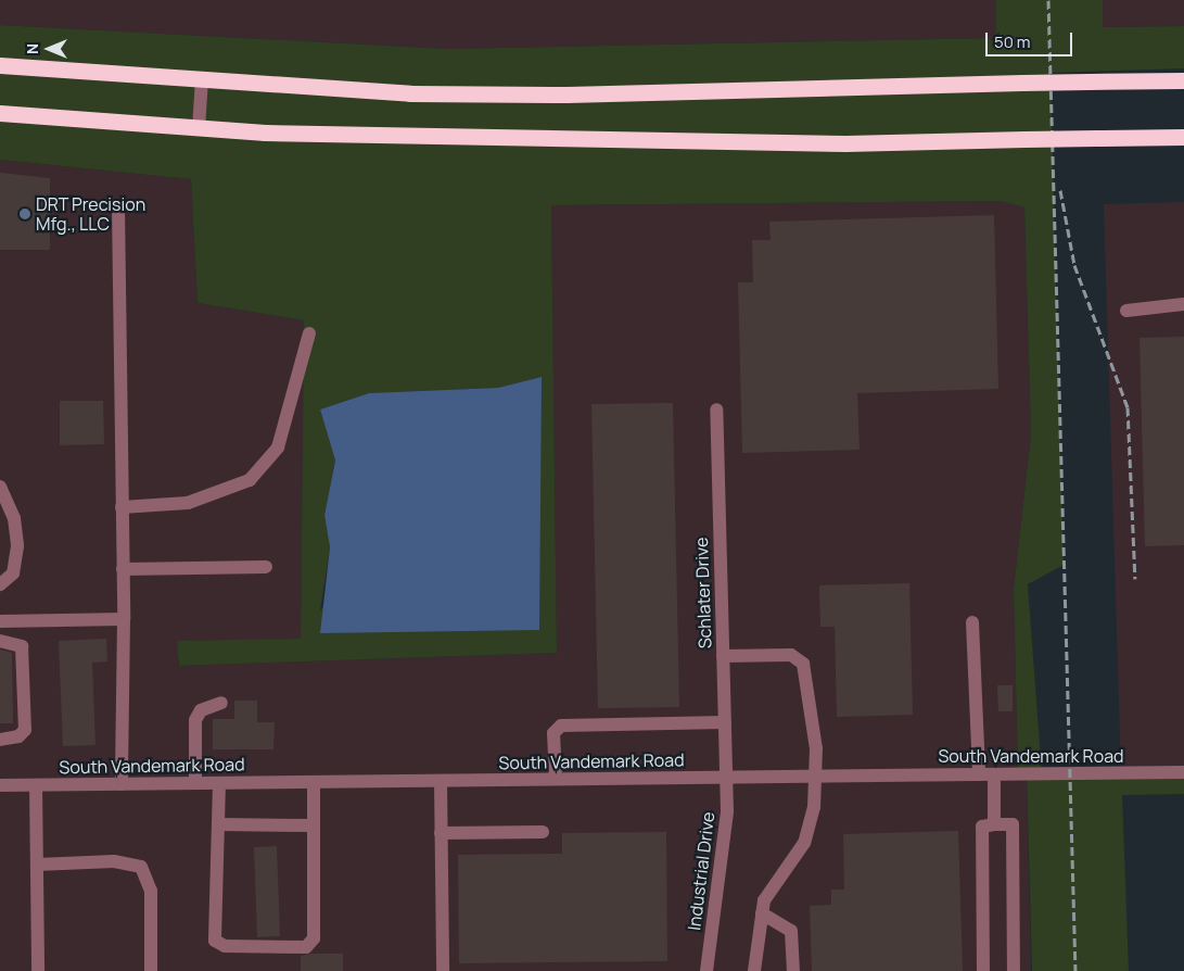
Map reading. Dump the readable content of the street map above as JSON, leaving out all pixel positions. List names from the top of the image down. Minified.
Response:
{"streets":{"street":["Schlater Drive","South Vandemark Road","Industrial Drive"]},"crossings":[["Schlater Drive","South Vandemark Road"],["Schlater Drive","Industrial Drive"],["South Vandemark Road","Industrial Drive"]],"places":["DRT Precision Mfg., LLC"],"scale_bar":"50 m","north":"left"}
